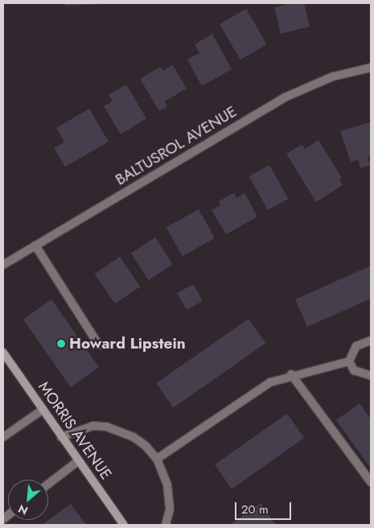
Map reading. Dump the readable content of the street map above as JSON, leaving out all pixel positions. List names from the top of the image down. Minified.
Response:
{"streets":{"main road":["MORRIS AVENUE"],"street":["BALTUSROL AVENUE"]},"places":["Howard Lipstein"],"scale_bar":"20 m","north":"bottom left"}
